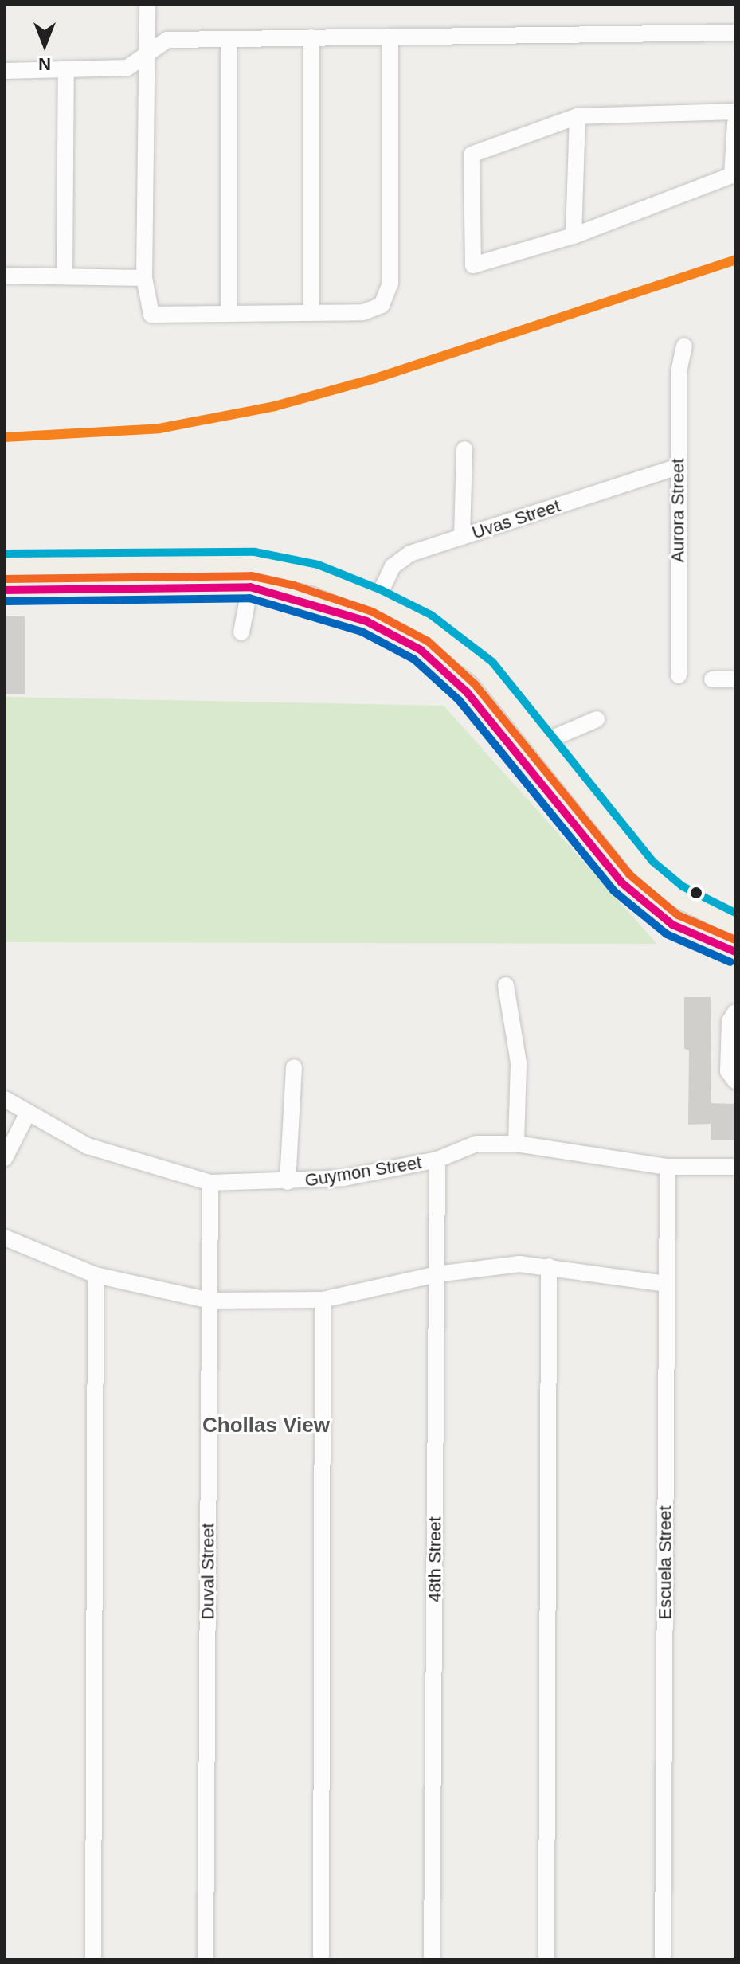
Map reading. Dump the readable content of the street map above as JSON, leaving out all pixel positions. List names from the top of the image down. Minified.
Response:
{"streets":{"street":["Aurora Street","Uvas Street","Guymon Street","48th Street","Escuela Street","Duval Street"]},"crossings":[["Aurora Street","Uvas Street"],["Guymon Street","48th Street"],["Guymon Street","Escuela Street"],["Guymon Street","Duval Street"]],"districts":["Chollas View"],"north":"bottom"}
